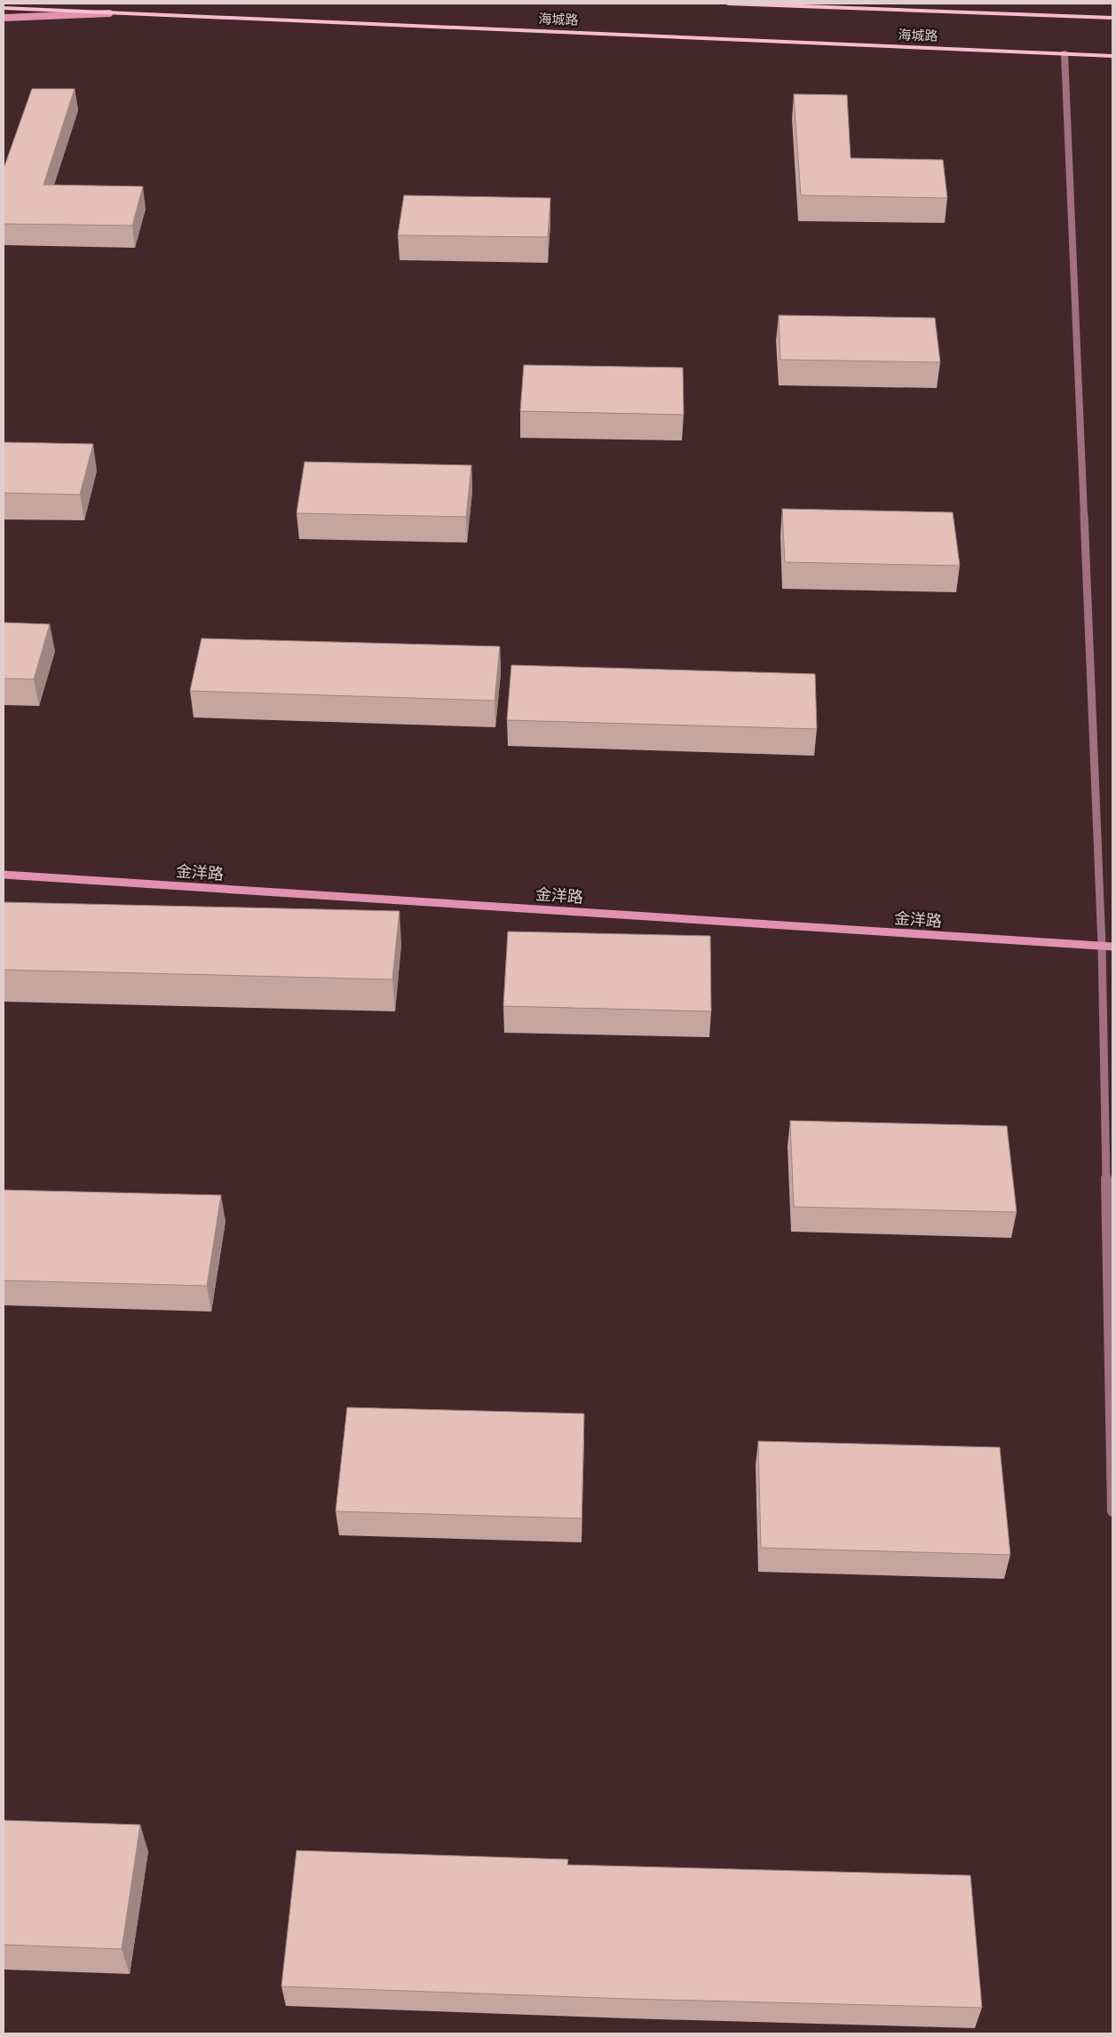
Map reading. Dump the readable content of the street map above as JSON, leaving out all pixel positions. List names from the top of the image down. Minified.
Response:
{"streets":{"main road":["海城路"],"street":["金洋路"]}}
